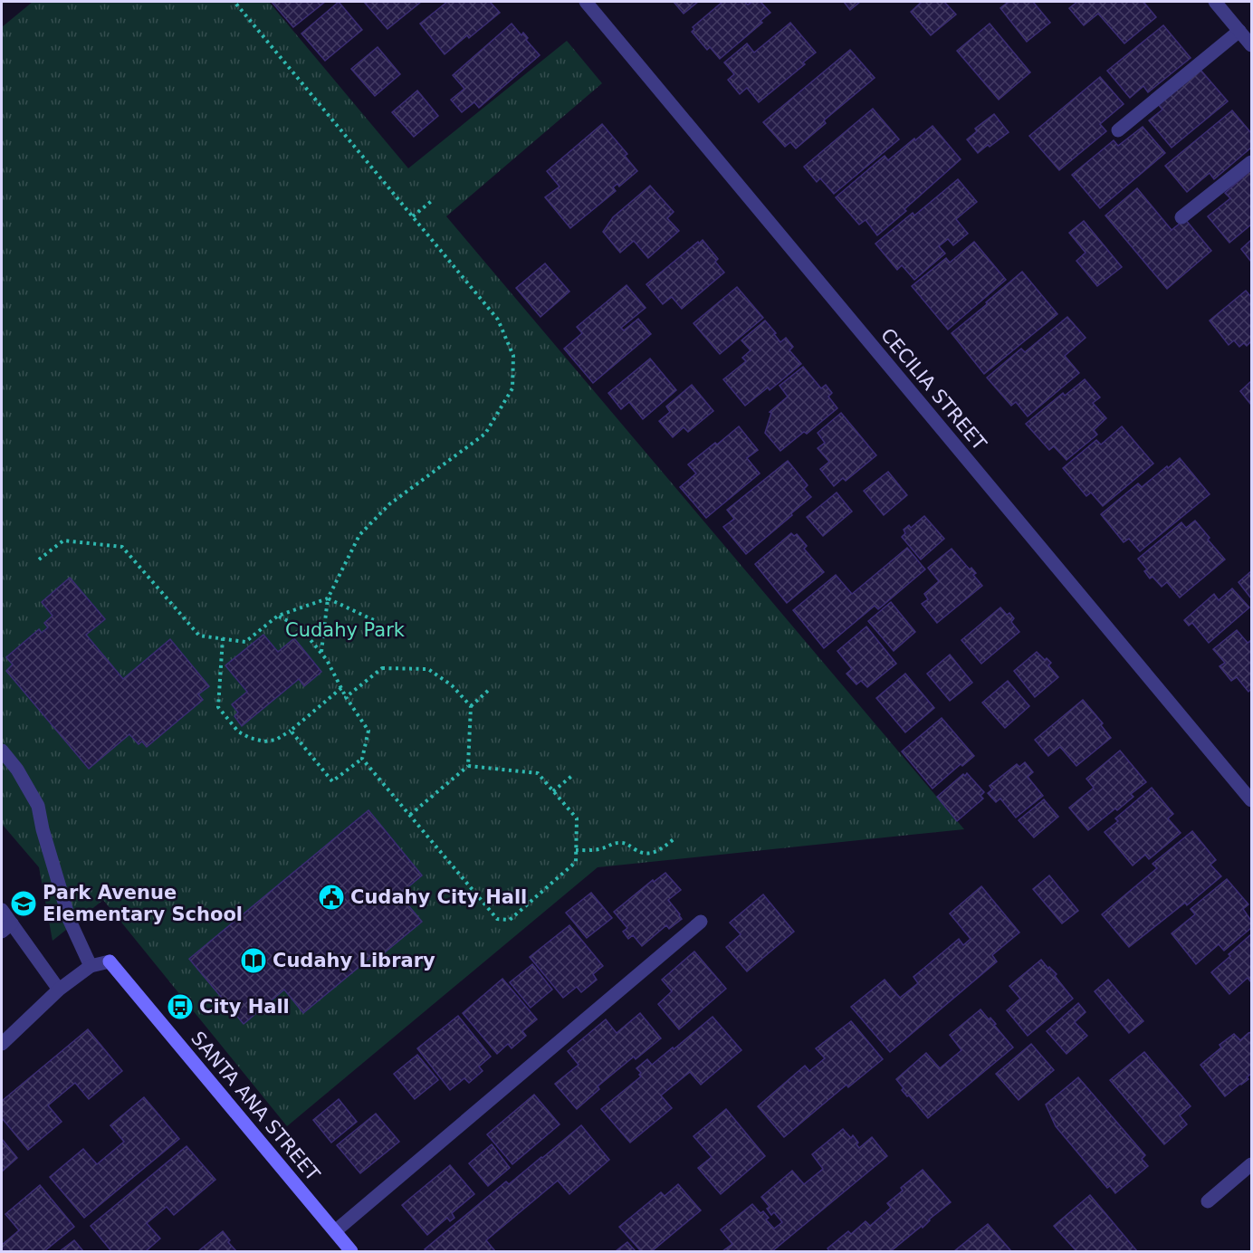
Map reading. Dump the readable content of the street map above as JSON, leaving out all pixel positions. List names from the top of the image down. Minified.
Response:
{"streets":{"street":["CECILIA STREET","SANTA ANA STREET"]},"parks":["Cudahy Park"],"places":{"public building":["Cudahy City Hall"],"school or university":["Park Avenue Elementary School"],"library":["Cudahy Library"],"bus stop":["City Hall"]}}
